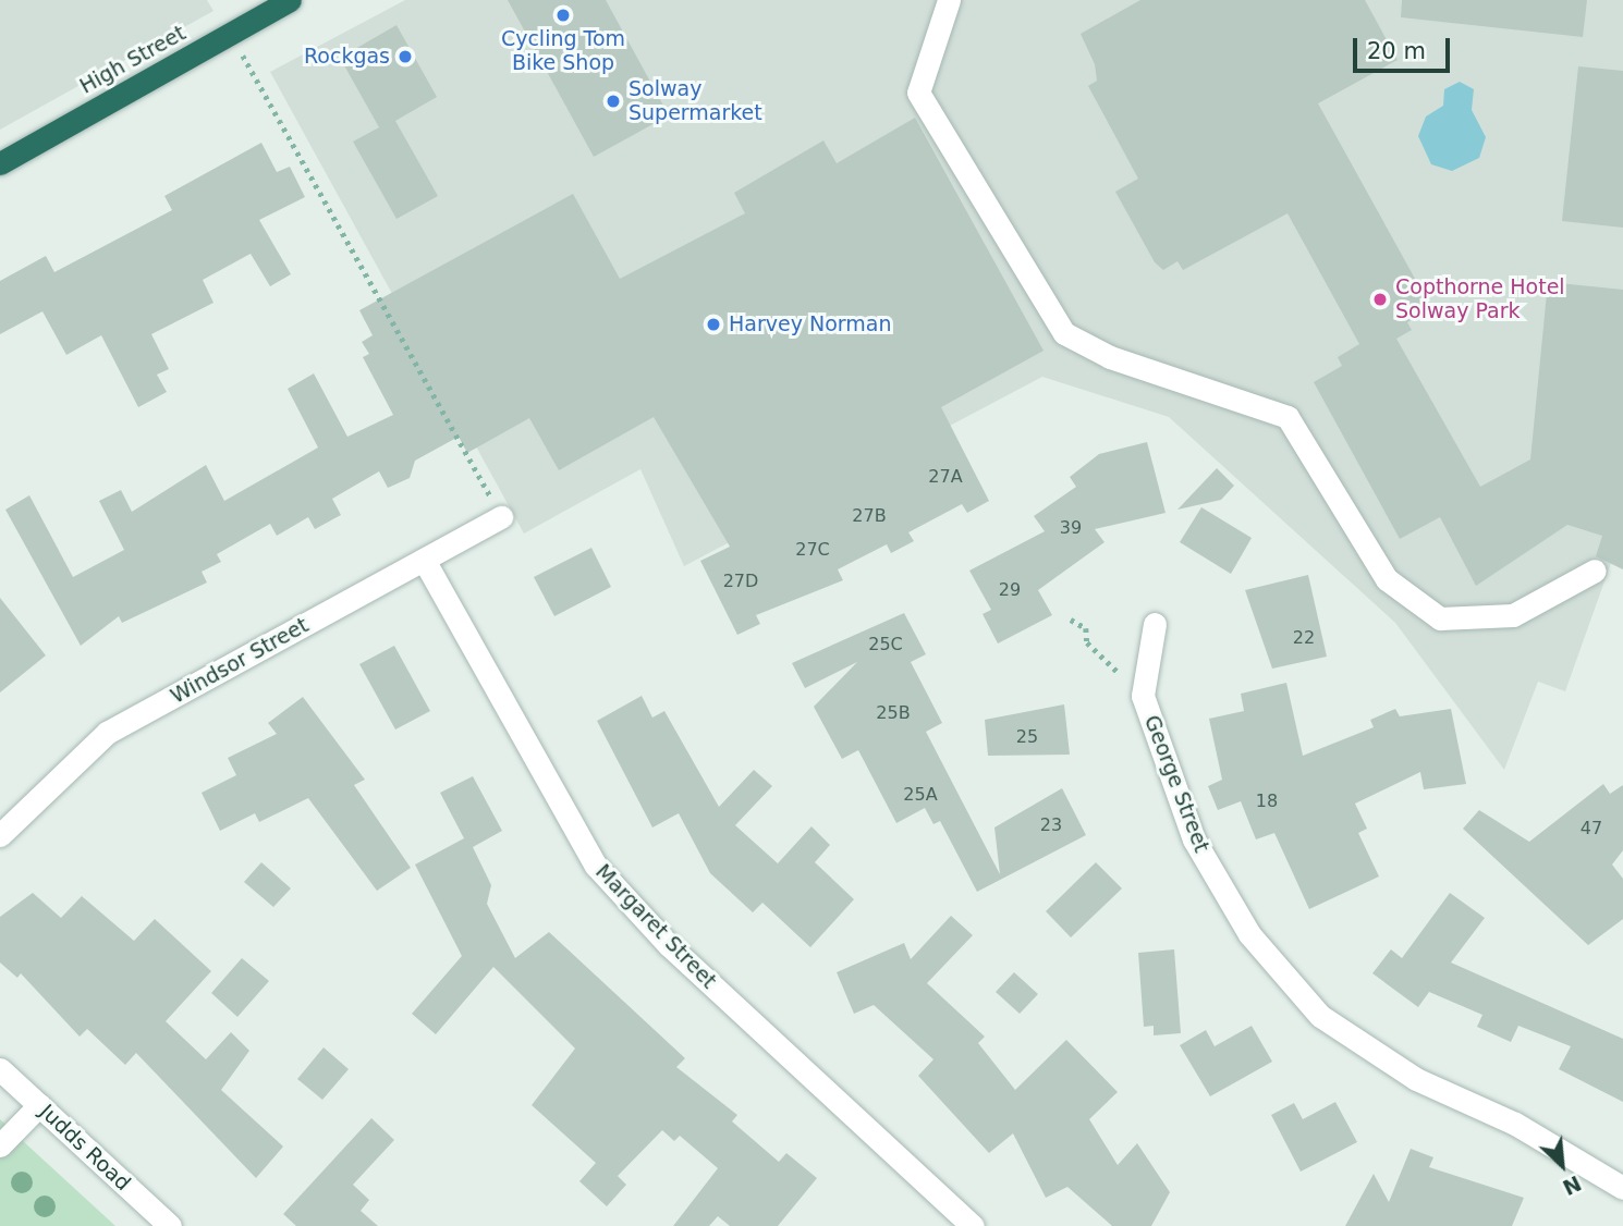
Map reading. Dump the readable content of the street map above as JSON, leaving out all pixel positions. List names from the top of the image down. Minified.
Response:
{"streets":{"highway":["High Street"],"street":["Windsor Street","George Street","Margaret Street","Judds Road"]},"crossings":[["Windsor Street","Margaret Street"]],"places":["Cycling Tom Bike Shop","Rockgas","Solway Supermarket","Copthorne Hotel Solway Park","Harvey Norman"],"house_numbers":["27A","27B","39","27C","27D","29","22","25C","25B","25","25A","18","23","47"],"scale_bar":"20 m","north":"bottom right"}
